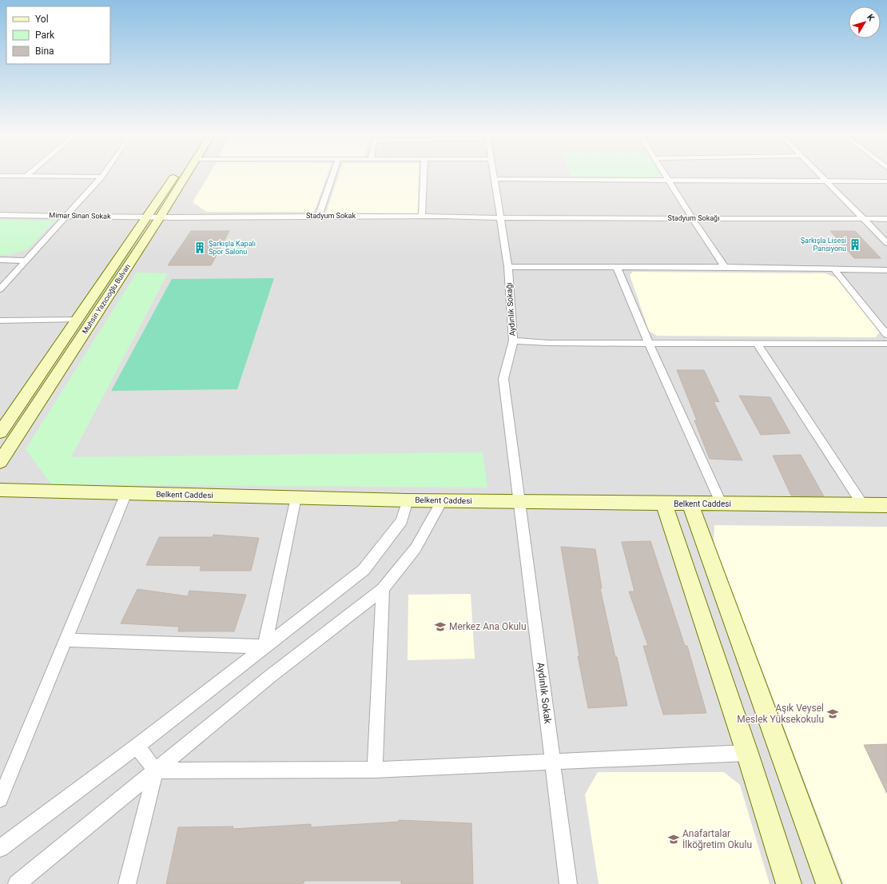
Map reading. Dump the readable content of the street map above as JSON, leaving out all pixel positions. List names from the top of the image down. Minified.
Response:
{"streets":{"main road":["Muhsin Yazıcıoğlu Bulvarı","Belkent Caddesi"],"street":["Mimar Sinan Sokak","Stadyum Sokak","Stadyum Sokağı","Aydınlık Sokağı","Aydınlık Sokak"]},"crossings":[["Mimar Sinan Sokak","Stadyum Sokak"],["Mimar Sinan Sokak","Muhsin Yazıcıoğlu Bulvarı"],["Stadyum Sokak","Stadyum Sokağı"],["Stadyum Sokak","Muhsin Yazıcıoğlu Bulvarı"],["Stadyum Sokak","Aydınlık Sokağı"],["Stadyum Sokağı","Aydınlık Sokağı"],["Aydınlık Sokağı","Belkent Caddesi"],["Aydınlık Sokağı","Aydınlık Sokak"],["Belkent Caddesi","Aydınlık Sokak"]],"places":{"building":["Şarkışla Lisesi Pansiyonu","Şarkışla Kapalı Spor Salonu"],"school or university":["Merkez Ana Okulu","Aşık Veysel Meslek Yüksekokulu","Anafartalar İlköğretim Okulu"]},"legend":["Yol","Park","Bina"],"north":"top right"}
